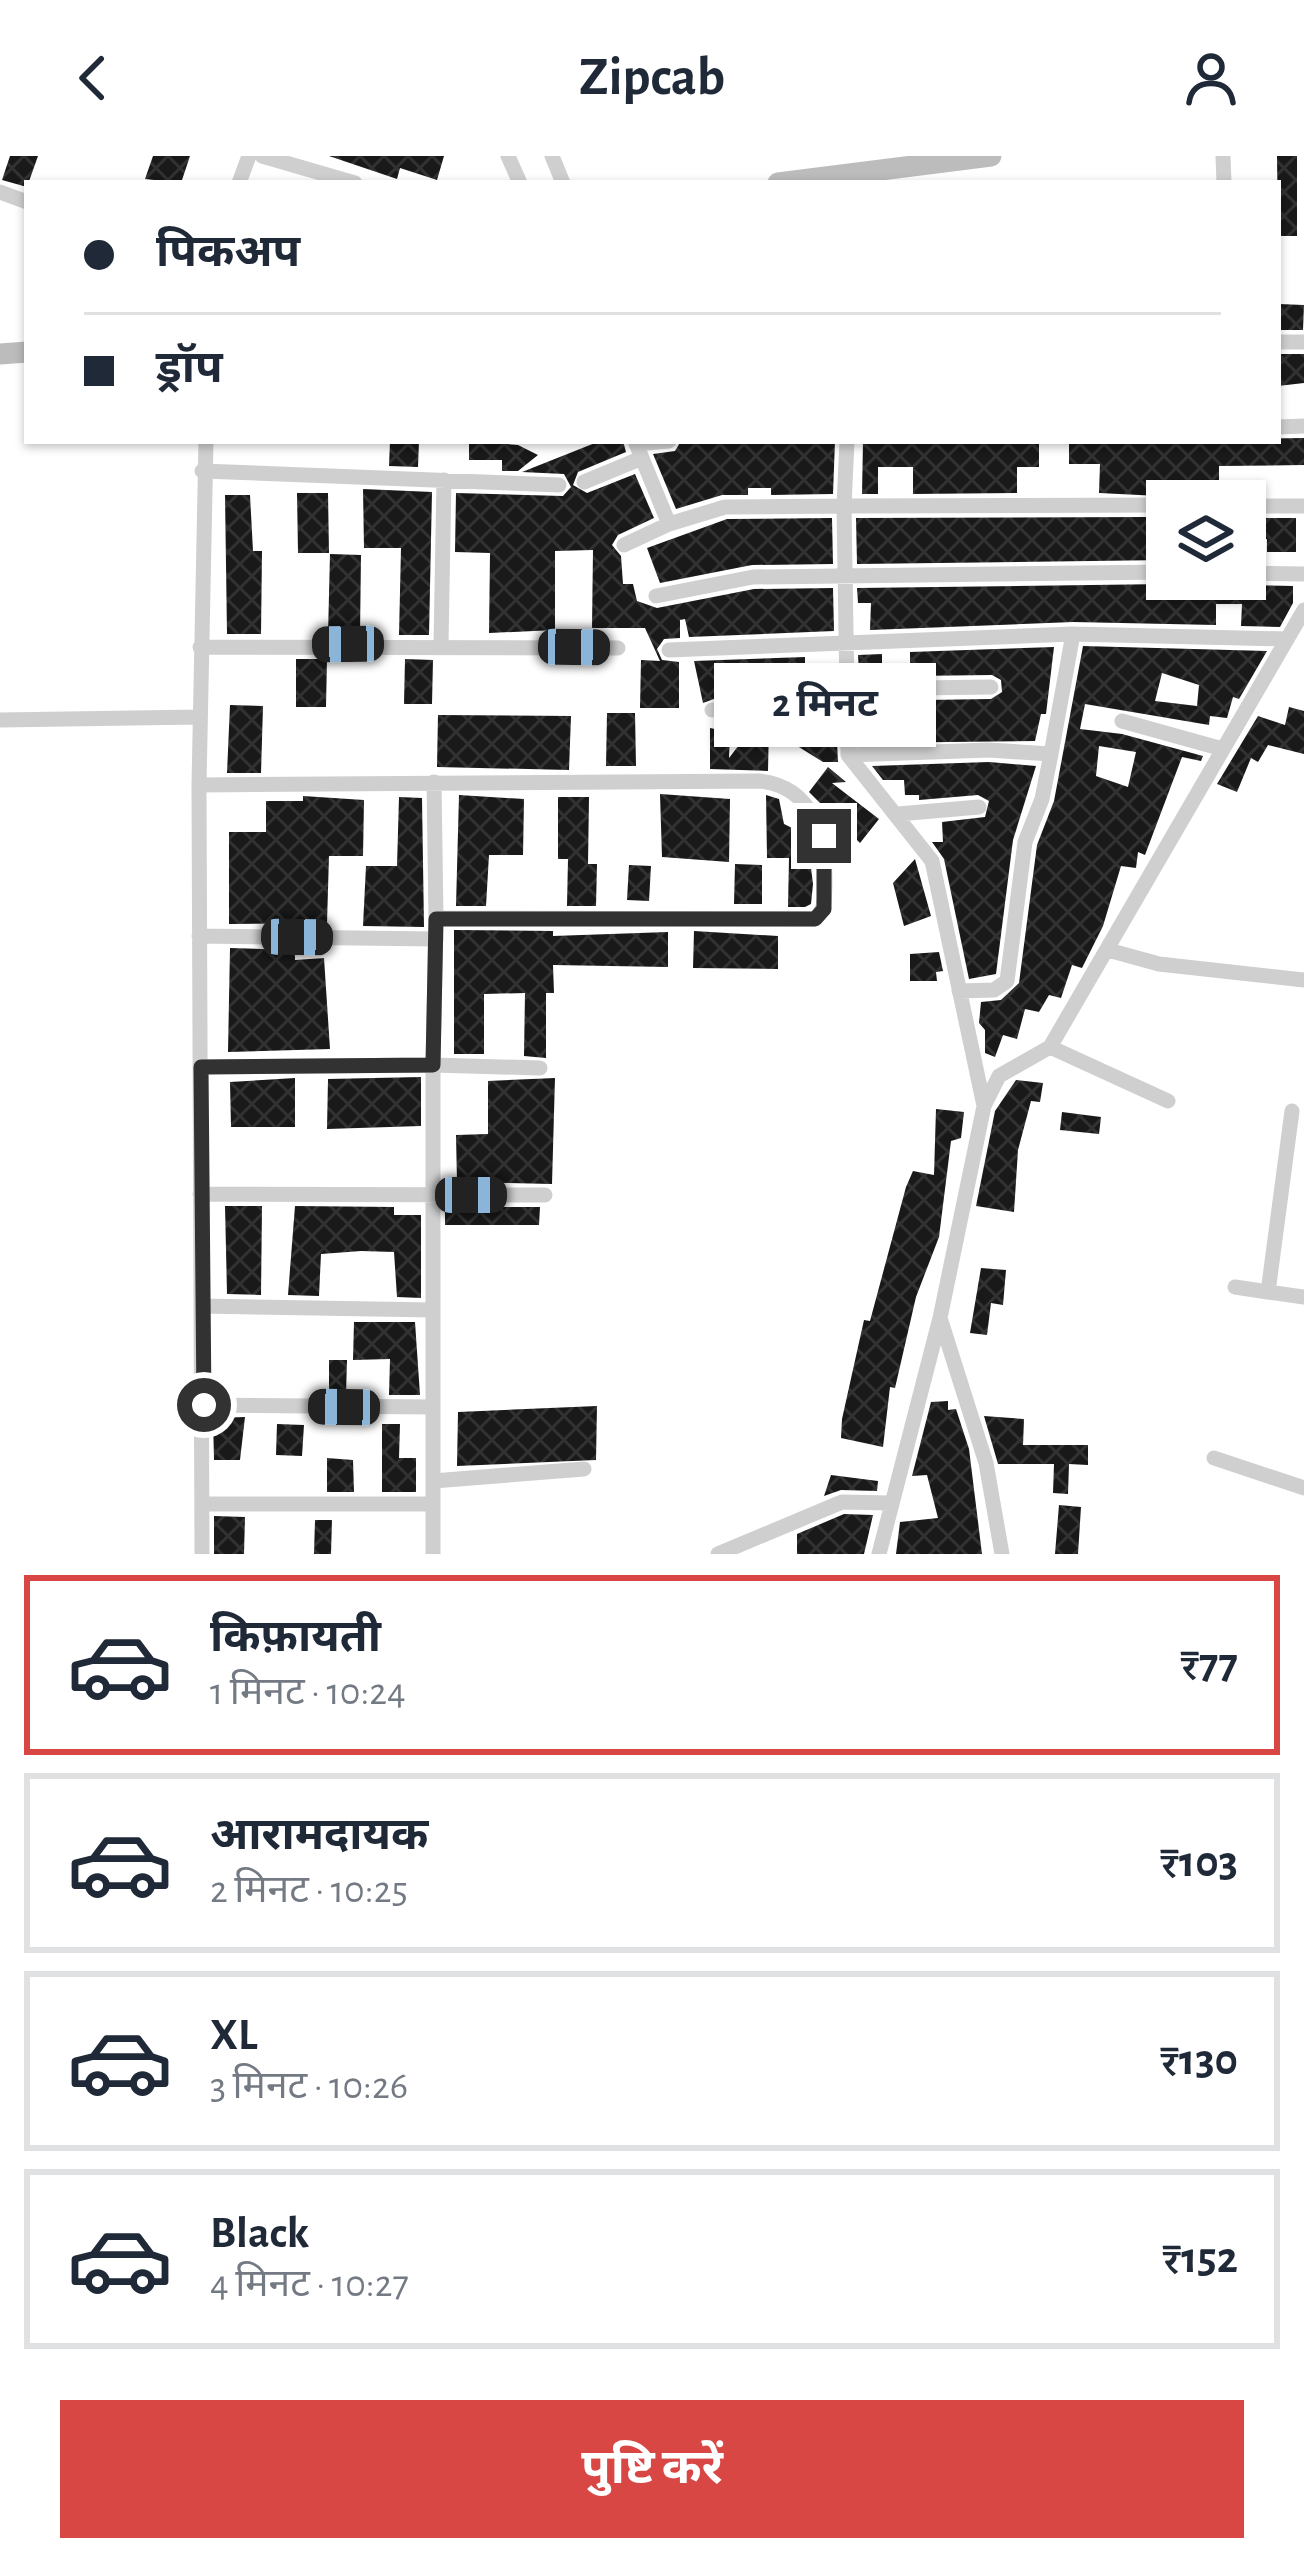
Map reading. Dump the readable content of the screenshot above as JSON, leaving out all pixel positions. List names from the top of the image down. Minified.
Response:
{"page":{"header":"Zipcab","banner":["पिकअप","ड्रॉप"],"bubble":"2 मिनट","list":[{"name":"किफ़ायती","note":"1 मिनट · 10:24","value":"₹77"},{"name":"आरामदायक","note":"2 मिनट · 10:25","value":"₹103"},{"name":"XL","note":"3 मिनट · 10:26","value":"₹130"},{"name":"Black","note":"4 मिनट · 10:27","value":"₹152"}],"buttons":"पुष्टि करें"}}
